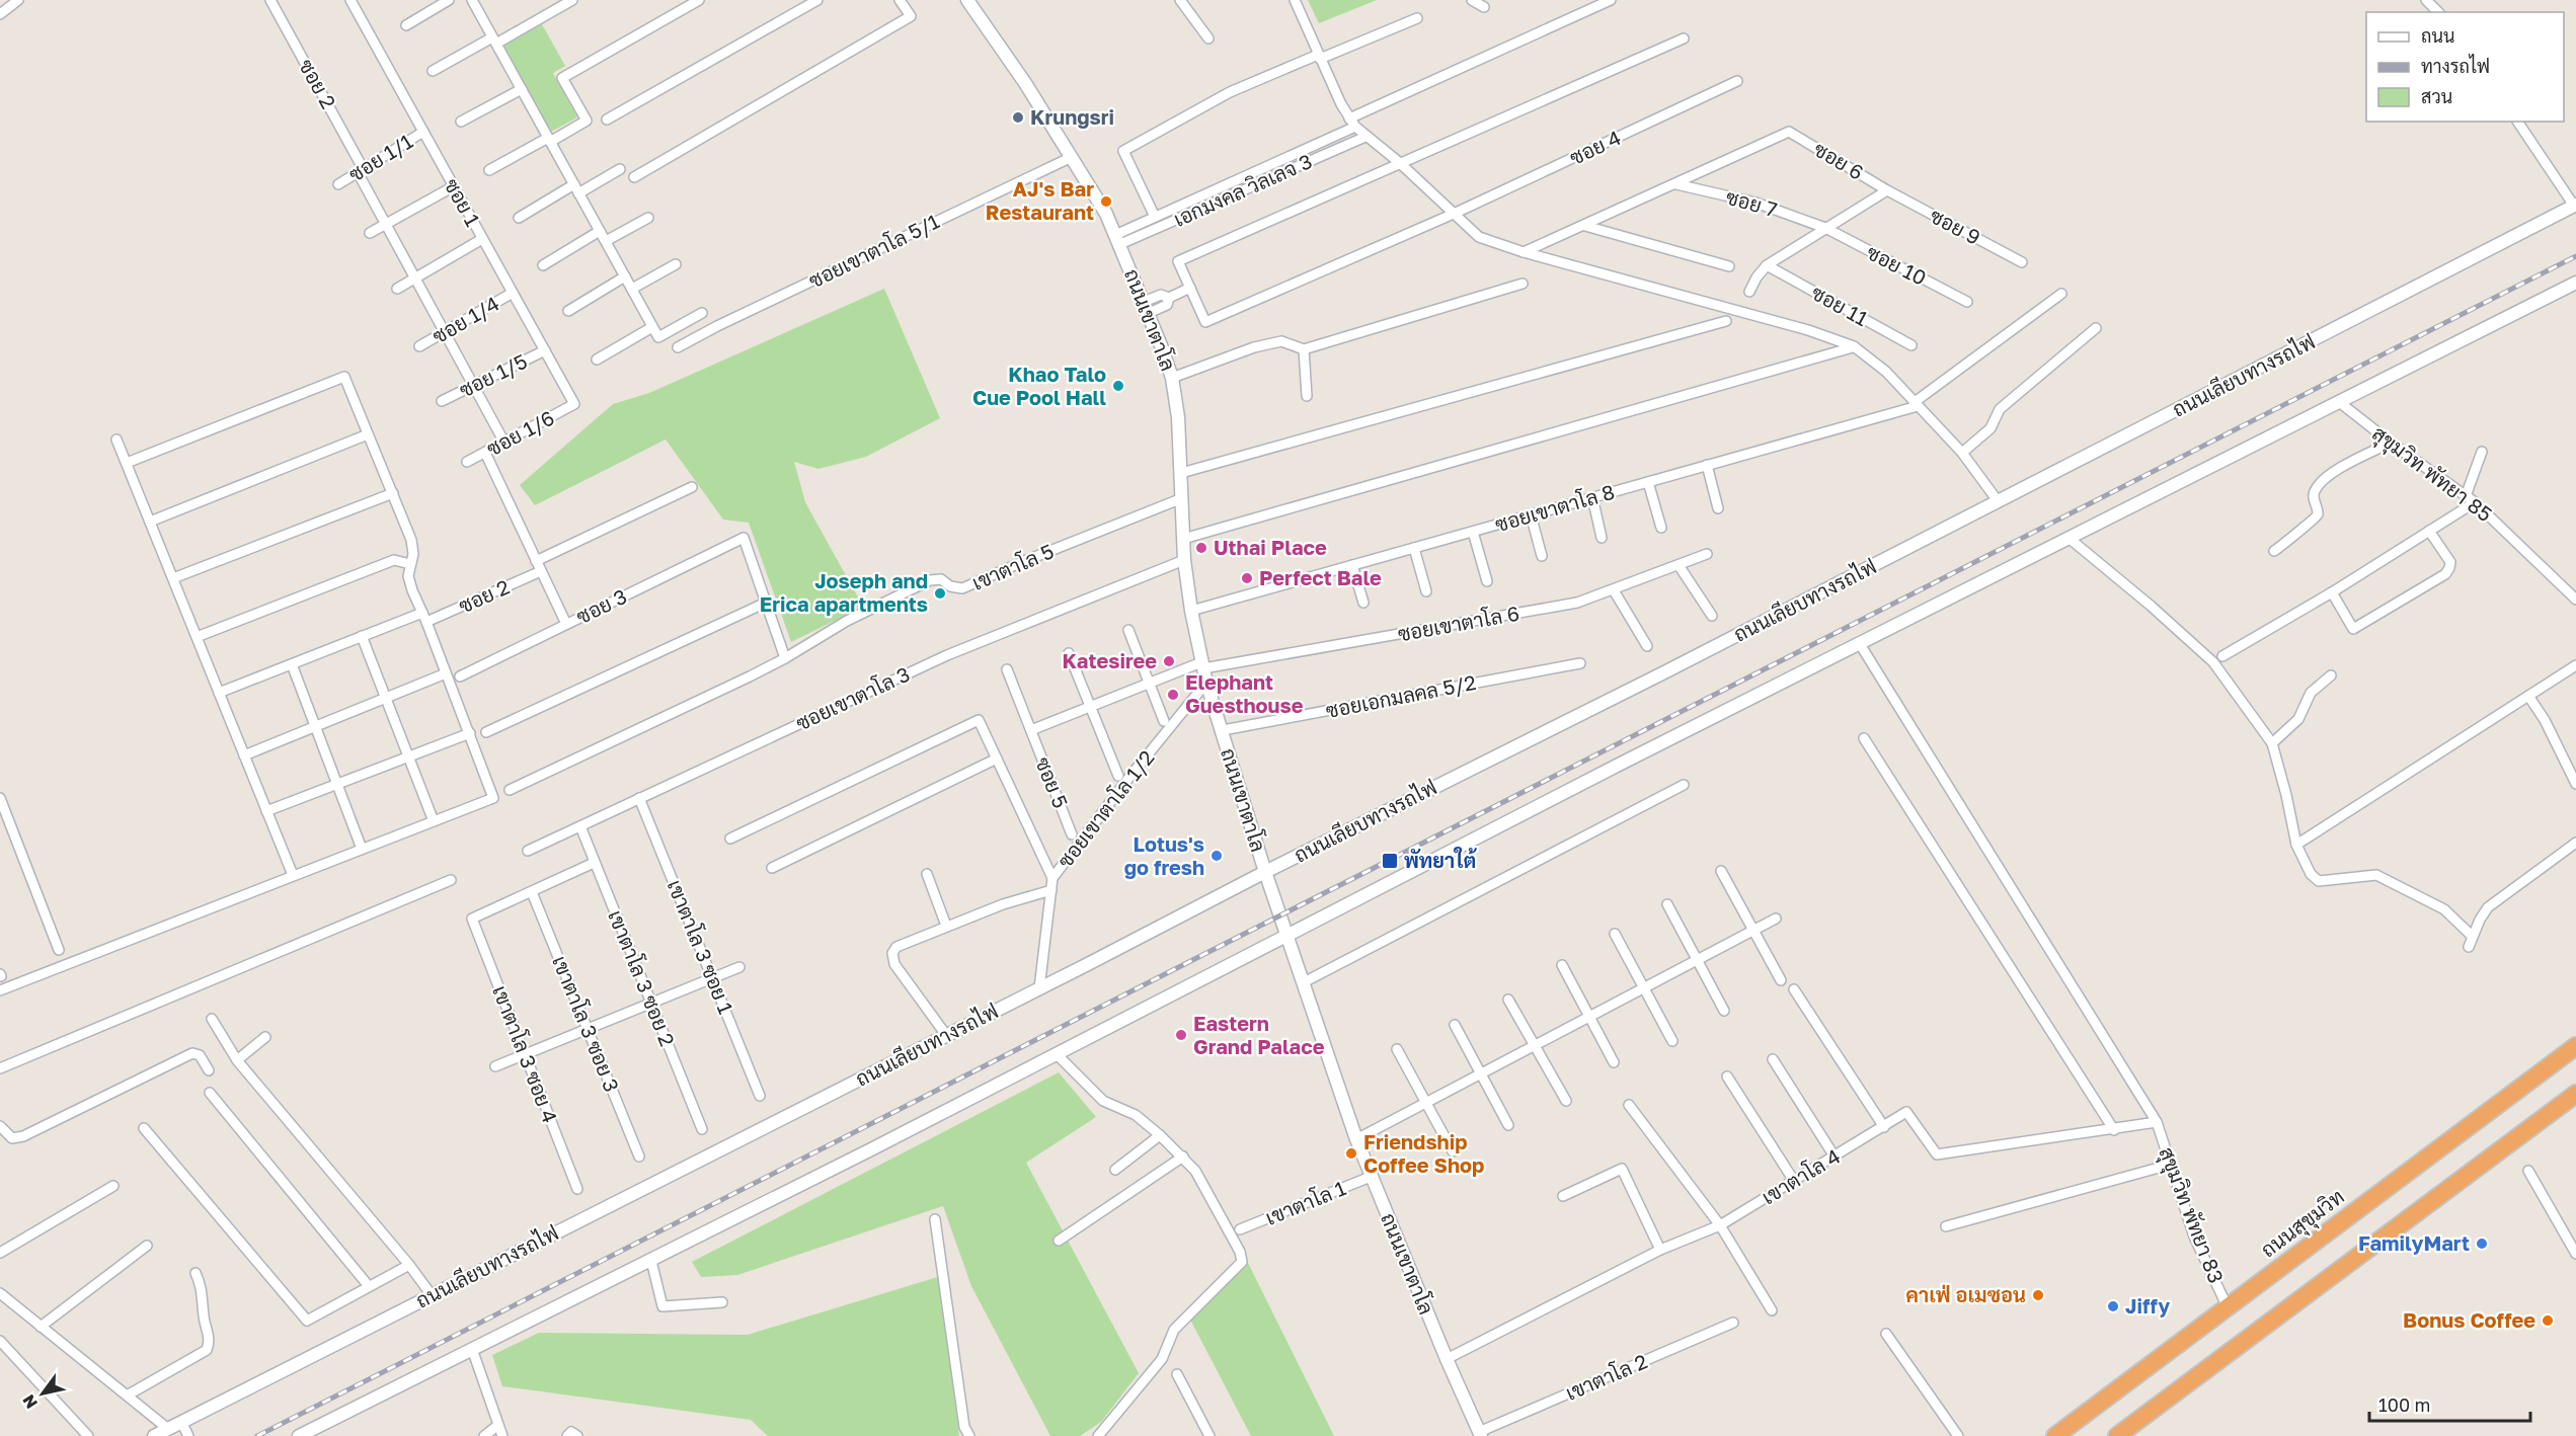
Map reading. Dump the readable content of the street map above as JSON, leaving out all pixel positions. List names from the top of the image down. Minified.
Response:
{"streets":{"highway":["ถนนสุขุมวิท"],"street":["ซอย 2","ซอย 4","ซอย 1/1","ซอย 6","เอกมงคล วิลเลจ 3","ซอย 1","ซอย 7","ซอย 9","ซอยเขาตาโล 5/1","ซอย 10","ซอย 11","ซอย 1/4","ถนนเขาตาโล","ซอย 1/5","ถนนเลียบทางรถไฟ","ซอย 1/6","สุขุมวิท พัทยา 85","ซอยเขาตาโล 8","เขาตาโล 5","ซอย 3","ซอยเขาตาโล 6","ซอยเอกมลคล 5/2","ซอยเขาตาโล 3","ซอย 5","ซอยเขาตาโล 1/2","เขาตาโล 3 ซอย 1","เขาตาโล 3 ซอย 2","เขาตาโล 3 ซอย 3","เขาตาโล 3 ซอย 4","เขาตาโล 4","เขาตาโล 1","สุขุมวิท พัทยา 83","เขาตาโล 2"]},"crossings":[["ซอย 2","ซอย 1/1"],["ซอย 2","ซอย 1/4"],["ซอย 2","ซอย 1/5"],["ซอย 2","ซอย 1/6"],["ซอย 1/1","ซอย 1"],["ซอย 6","ซอย 7"],["ซอย 6","ซอย 9"],["เอกมงคล วิลเลจ 3","ถนนเขาตาโล"],["ซอย 1","ซอย 1/4"],["ซอย 1","ซอย 1/5"],["ซอย 1","ซอย 1/6"],["ซอย 7","ซอย 10"],["ซอยเขาตาโล 5/1","ถนนเขาตาโล"],["ถนนเขาตาโล","ถนนเลียบทางรถไฟ"],["ถนนเขาตาโล","ซอยเขาตาโล 8"],["ถนนเขาตาโล","เขาตาโล 5"],["ถนนเขาตาโล","ซอยเขาตาโล 6"],["ถนนเขาตาโล","ซอยเอกมลคล 5/2"],["ถนนเขาตาโล","ซอยเขาตาโล 3"],["ถนนเขาตาโล","ซอยเขาตาโล 1/2"],["ถนนเขาตาโล","เขาตาโล 4"],["ถนนเขาตาโล","เขาตาโล 1"],["ถนนเขาตาโล","เขาตาโล 2"],["ถนนเลียบทางรถไฟ","ซอยเขาตาโล 1/2"],["ซอยเขาตาโล 6","ซอย 5"],["ซอยเขาตาโล 3","เขาตาโล 3 ซอย 1"],["ซอยเขาตาโล 3","เขาตาโล 3 ซอย 2"],["เขาตาโล 3 ซอย 3","เขาตาโล 3 ซอย 4"],["เขาตาโล 4","สุขุมวิท พัทยา 83"],["สุขุมวิท พัทยา 83","ถนนสุขุมวิท"]],"places":{"other":["Krungsri","AJ's Bar Restaurant","Khao Talo Cue Pool Hall","Uthai Place","Perfect Bale","Joseph and Erica apartments","Katesiree","Elephant Guesthouse","Lotus's go fresh","Eastern Grand Palace","Friendship Coffee Shop","FamilyMart","คาเฟ่ อเมซอน","Jiffy","Bonus Coffee"],"transit":["พัทยาใต้"]},"legend":["ถนน","ทางรถไฟ","สวน"],"scale_bar":"100 m","north":"bottom left"}
